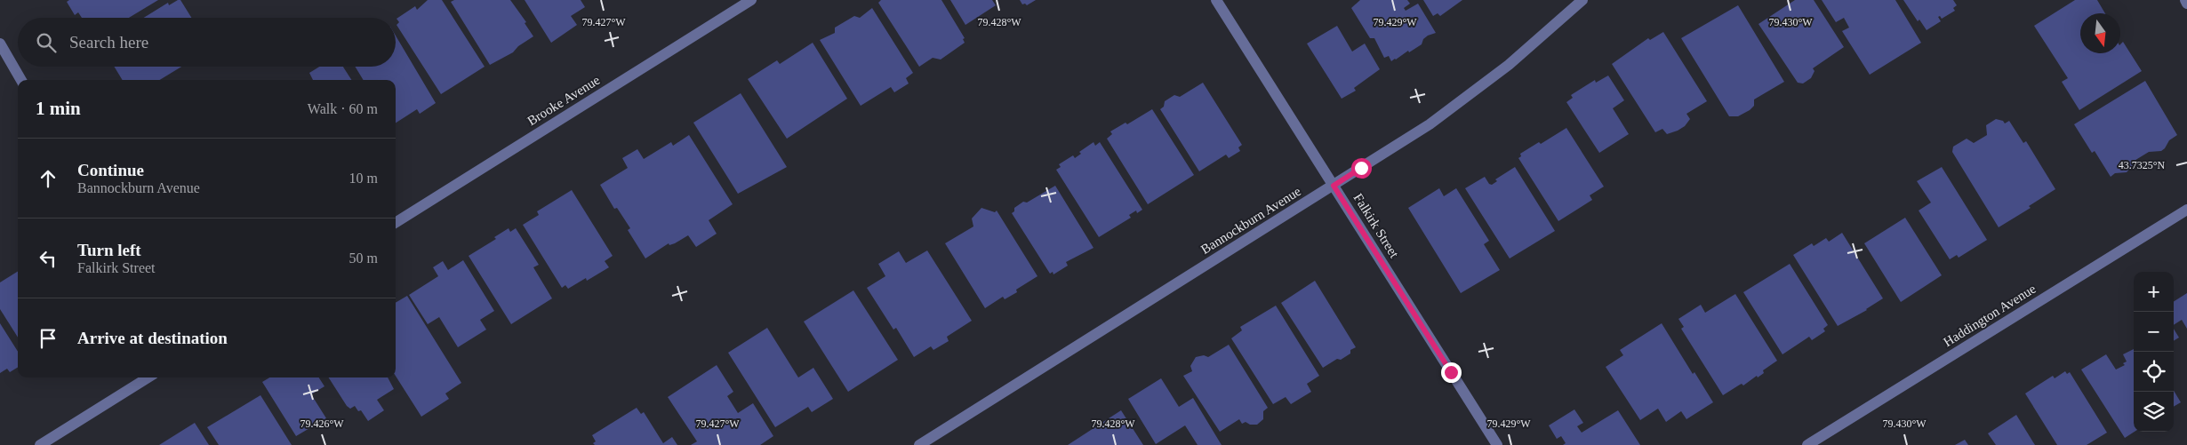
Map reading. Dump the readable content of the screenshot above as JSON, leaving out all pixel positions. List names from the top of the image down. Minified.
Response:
{"streets":{"street":["Brooke Avenue","Bannockburn Avenue","Falkirk Street","Haddington Avenue"]},"crossings":[["Bannockburn Avenue","Falkirk Street"]],"north":"bottom","page":{"search":"Search here","heading":["1 min","Walk · 60 m"],"list":[["Continue","Bannockburn Avenue","10 m"],["Turn left","Falkirk Street","50 m"],"Arrive at destination"],"map_buttons":["+","−"]},"coordinates":["79.427°W","79.428°W","79.429°W","79.430°W","43.7325°N","79.426°W"]}
